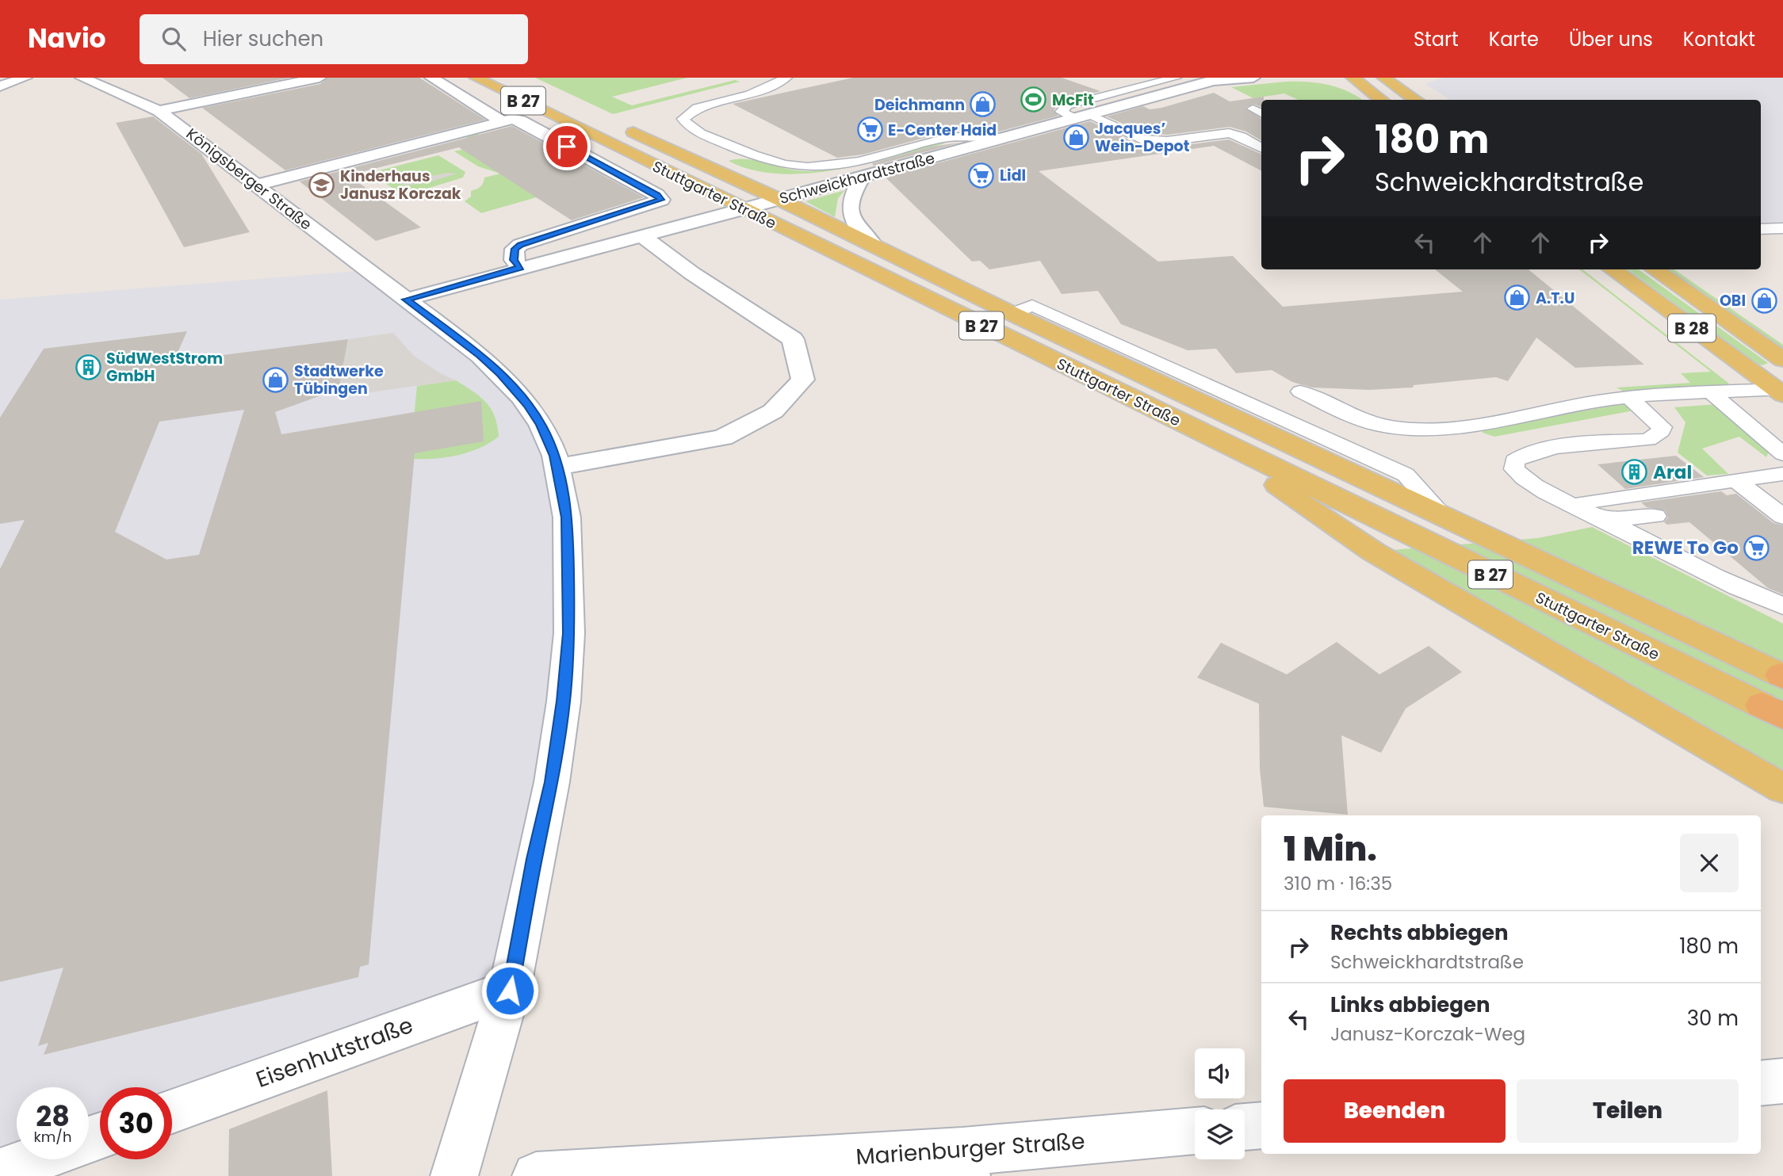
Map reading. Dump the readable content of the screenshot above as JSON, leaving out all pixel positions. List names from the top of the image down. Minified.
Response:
{"streets":{"main road":["B 27","Stuttgarter Straße","B 28"],"street":["Schweickhardtstraße","Königsberger Straße","Eisenhutstraße","Marienburger Straße"]},"crossings":[["Schweickhardtstraße","Königsberger Straße"],["Schweickhardtstraße","Stuttgarter Straße"]],"places":{"sports":["McFit"],"shop":["Deichmann","Jacques’ Wein-Depot","A.T.U","OBI","Stadtwerke Tübingen"],"supermarket":["E-Center Haid","Lidl","REWE To Go"],"school or university":["Kinderhaus Janusz Korczak"],"building":["SüdWestStrom GmbH","Aral"]},"page":{"header":"Navio","search":"Hier suchen","nav":["Start","Karte","Über uns","Kontakt"],"turn":["180 m","Schweickhardtstraße"],"heading":["1 Min.","310 m · 16:35"],"list":[{"name":"Rechts abbiegen","note":"Schweickhardtstraße","value":"180 m"},{"name":"Links abbiegen","note":"Janusz-Korczak-Weg","value":"30 m"}],"buttons":["Beenden","Teilen"],"speed":"28 km/h","limit":"30"}}
